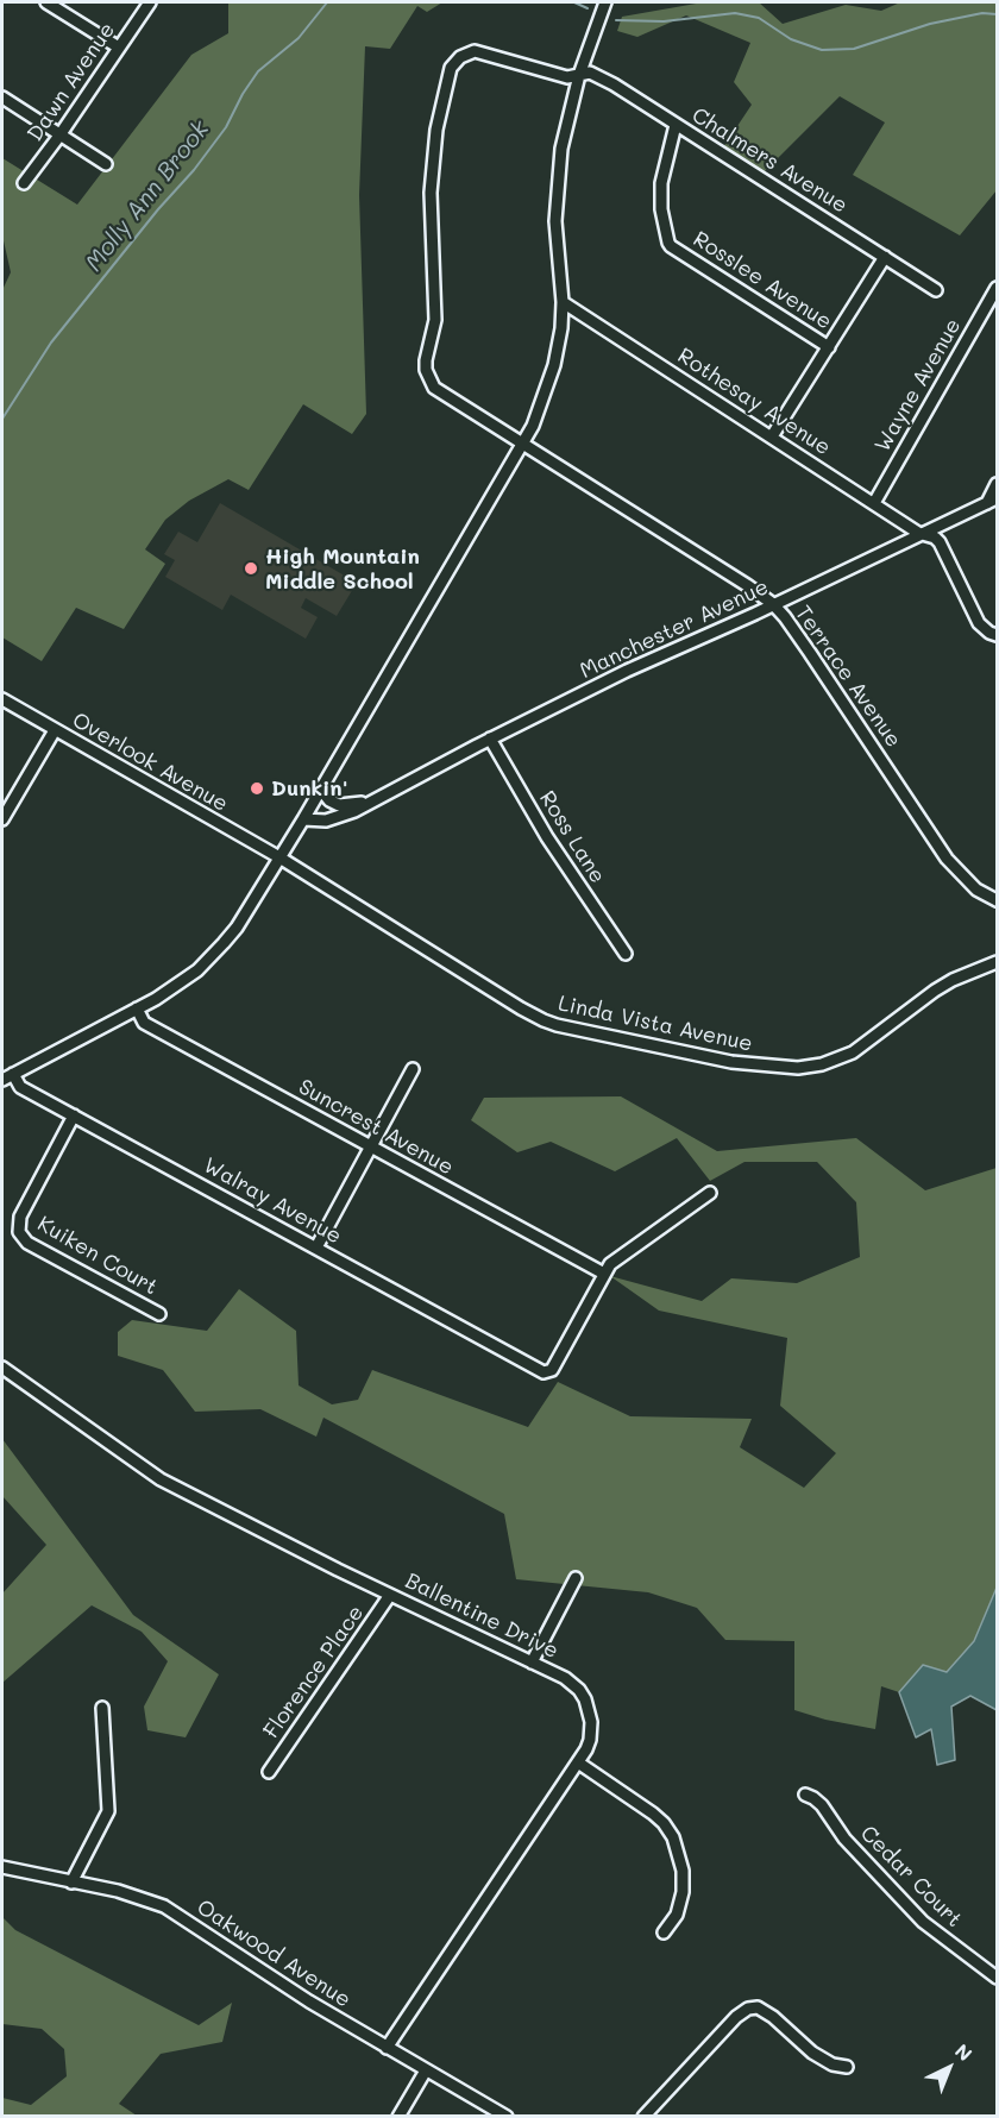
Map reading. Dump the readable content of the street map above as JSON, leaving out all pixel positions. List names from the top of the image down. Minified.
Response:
{"streets":{"street":["Dawn Avenue","Chalmers Avenue","Rosslee Avenue","Wayne Avenue","Rothesay Avenue","Manchester Avenue","Terrace Avenue","Overlook Avenue","Ross Lane","Linda Vista Avenue","Suncrest Avenue","Walray Avenue","Kuiken Court","Ballentine Drive","Florence Place","Cedar Court","Oakwood Avenue"]},"crossings":[["Chalmers Avenue","Rosslee Avenue"],["Chalmers Avenue","Terrace Avenue"],["Wayne Avenue","Rothesay Avenue"],["Rothesay Avenue","Manchester Avenue"],["Manchester Avenue","Terrace Avenue"],["Manchester Avenue","Ross Lane"],["Overlook Avenue","Linda Vista Avenue"],["Suncrest Avenue","Walray Avenue"],["Walray Avenue","Kuiken Court"],["Ballentine Drive","Florence Place"],["Ballentine Drive","Oakwood Avenue"]],"water":["Molly Ann Brook"],"places":["High Mountain Middle School","Dunkin'"],"north":"top right"}
